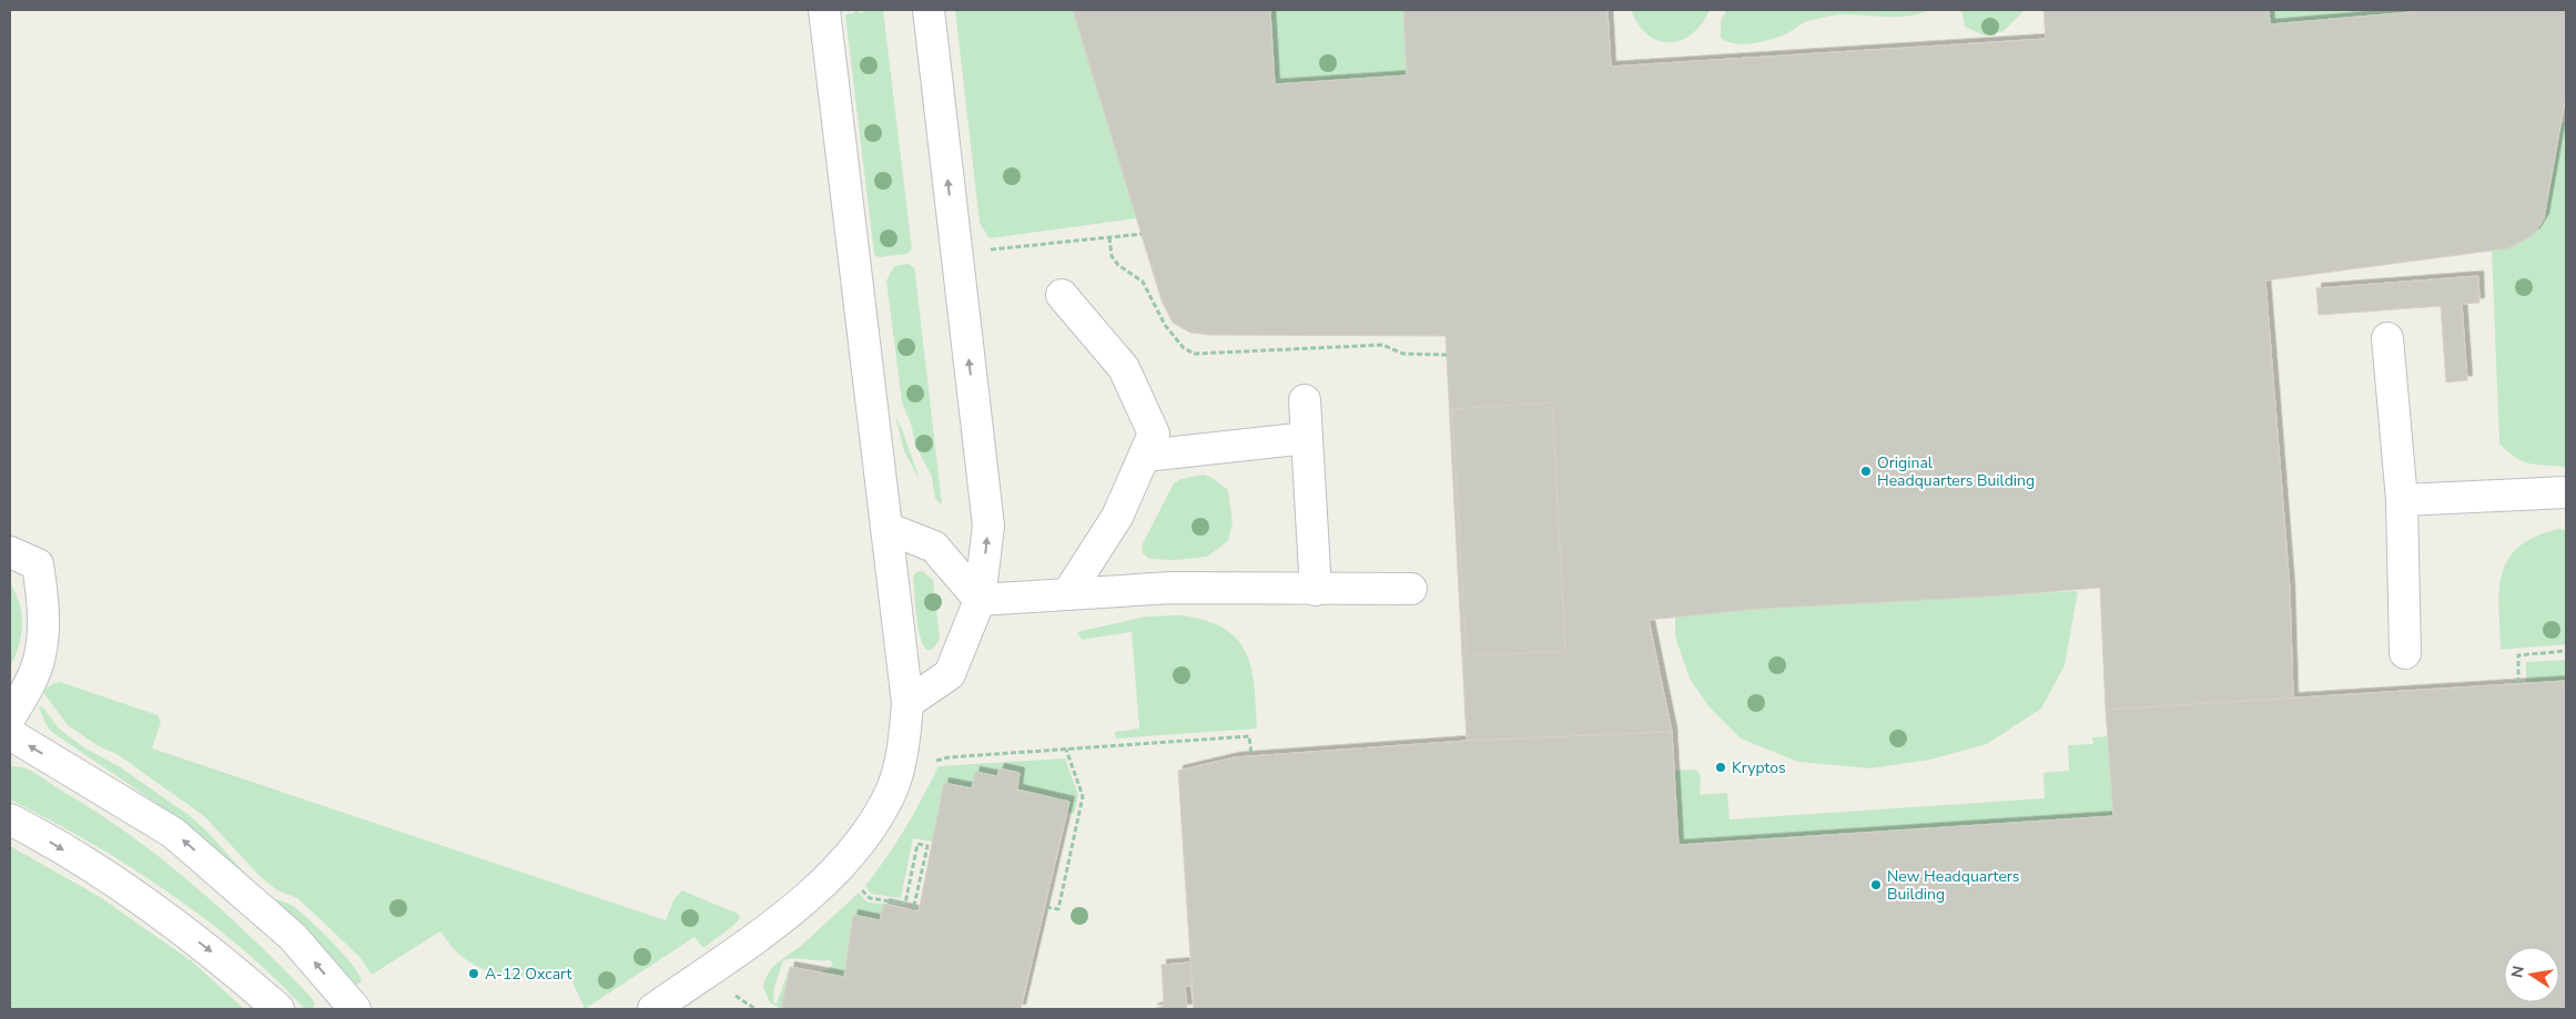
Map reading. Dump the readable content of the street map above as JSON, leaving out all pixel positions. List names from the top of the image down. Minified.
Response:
{"places":["Original Headquarters Building","Kryptos","New Headquarters Building","A-12 Oxcart"],"north":"left"}
